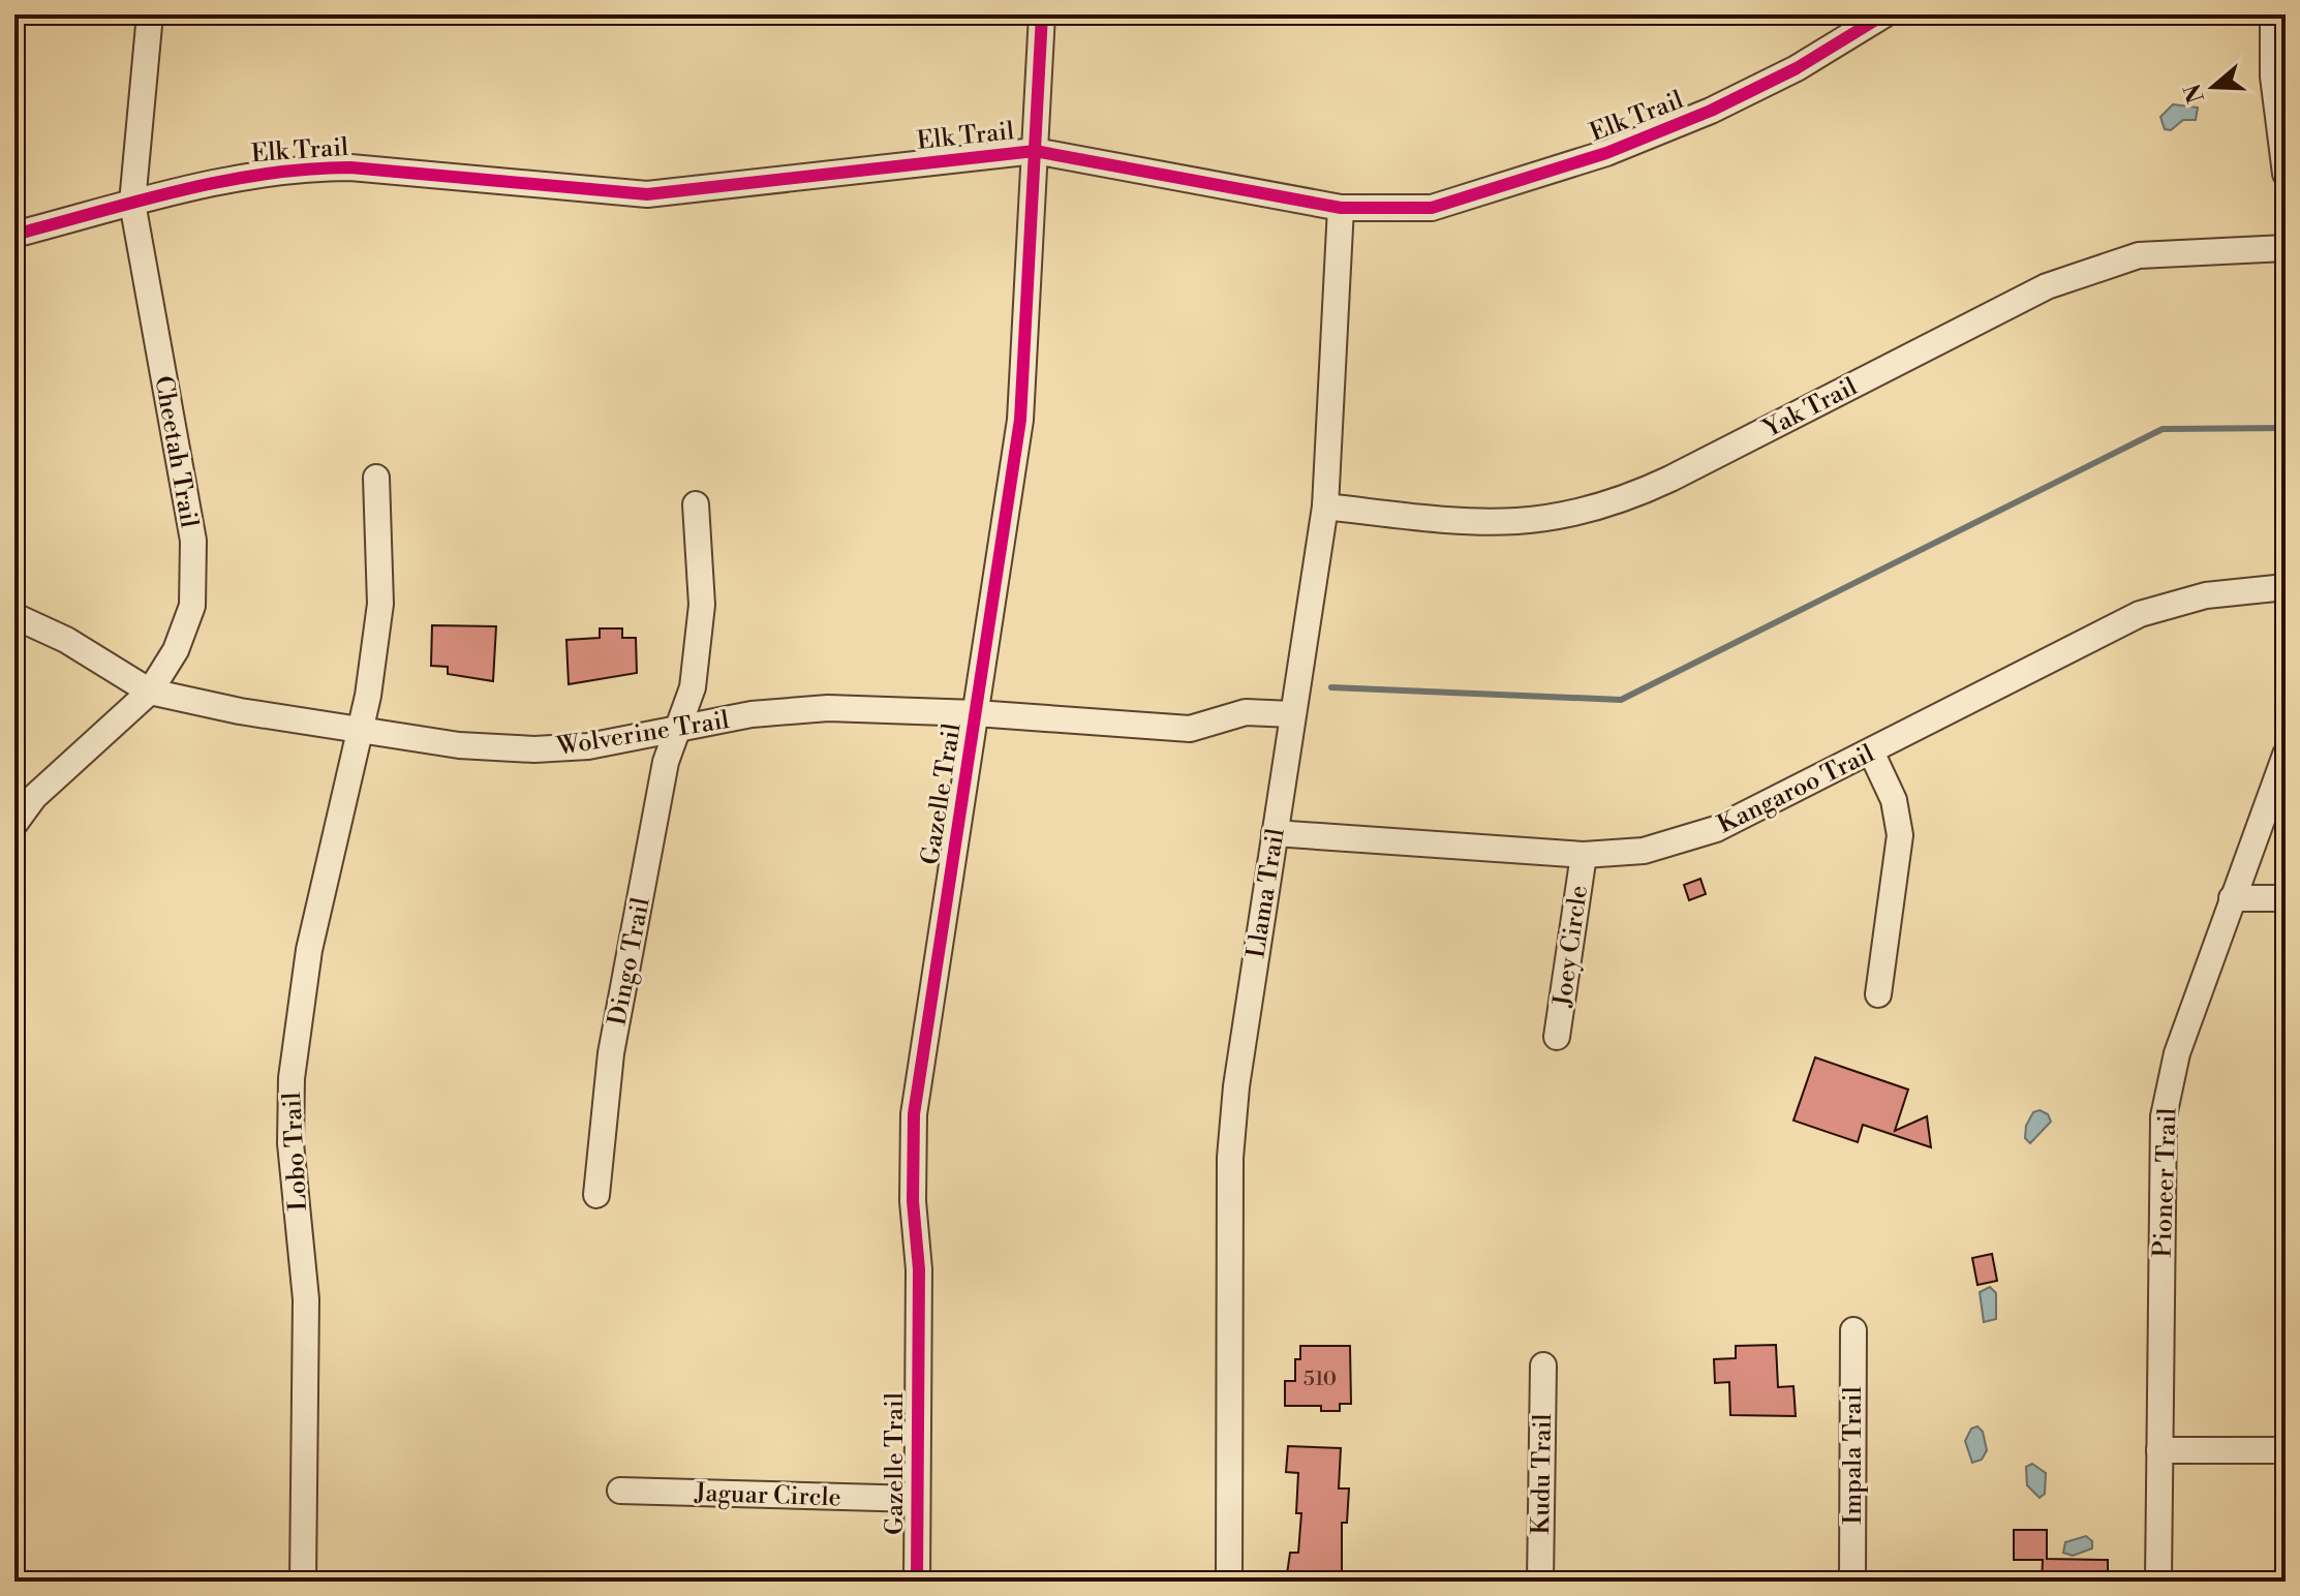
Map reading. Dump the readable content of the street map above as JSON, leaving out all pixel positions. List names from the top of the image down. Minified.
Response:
{"streets":{"street":["Elk Trail","Yak Trail","Cheetah Trail","Wolverine Trail","Kangaroo Trail","Gazelle Trail","Llama Trail","Joey Circle","Dingo Trail","Lobo Trail","Pioneer Trail","Impala Trail","Kudu Trail","Jaguar Circle"]},"crossings":[["Elk Trail","Cheetah Trail"],["Elk Trail","Gazelle Trail"],["Elk Trail","Llama Trail"],["Yak Trail","Llama Trail"],["Cheetah Trail","Wolverine Trail"],["Wolverine Trail","Gazelle Trail"],["Wolverine Trail","Llama Trail"],["Wolverine Trail","Dingo Trail"],["Wolverine Trail","Lobo Trail"],["Kangaroo Trail","Llama Trail"],["Kangaroo Trail","Joey Circle"],["Gazelle Trail","Jaguar Circle"]],"house_numbers":["510"],"north":"left"}
